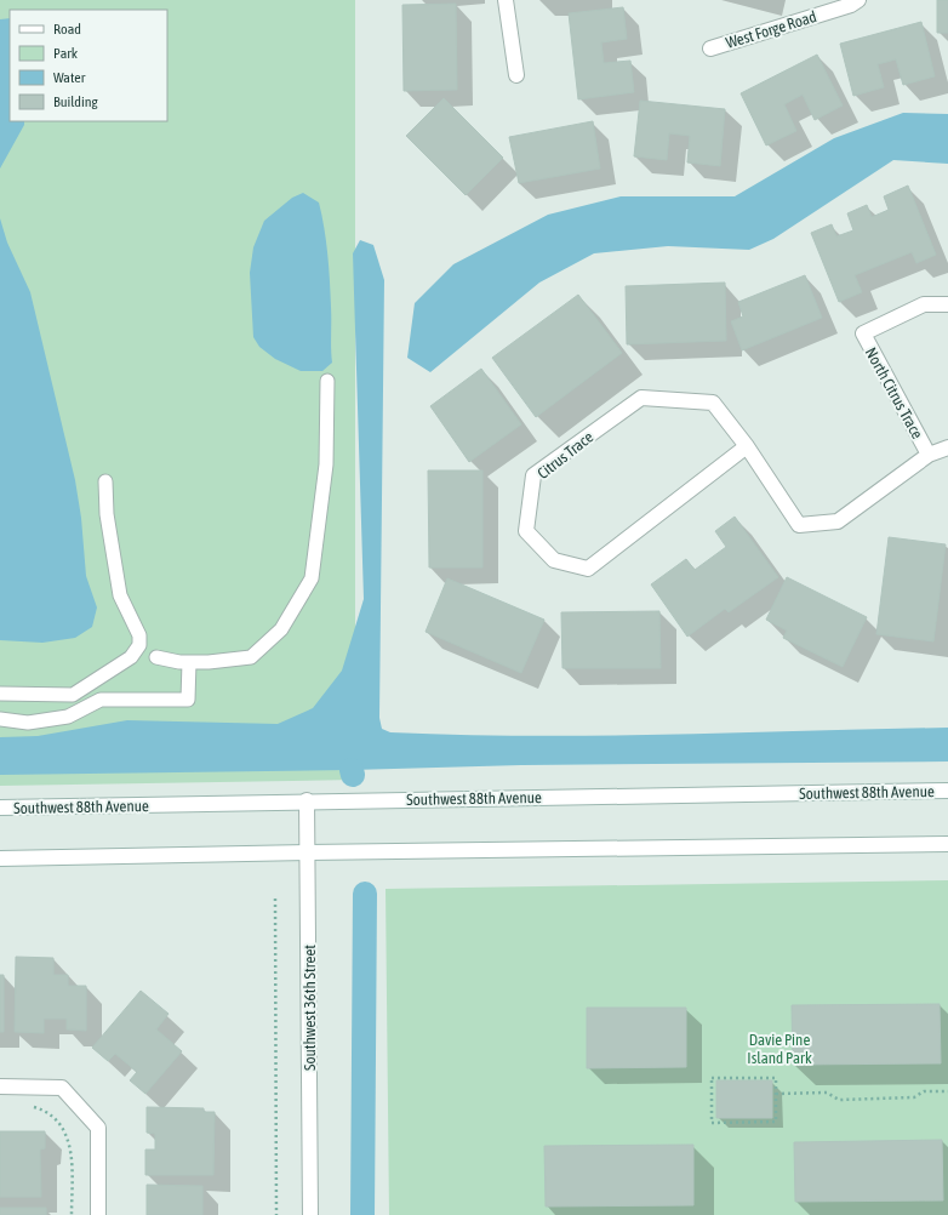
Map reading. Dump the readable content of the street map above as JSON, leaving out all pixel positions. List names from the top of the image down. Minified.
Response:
{"streets":{"street":["West Forge Road","North Citrus Trace","Citrus Trace","Southwest 88th Avenue","Southwest 36th Street"]},"crossings":[["North Citrus Trace","Citrus Trace"],["Southwest 88th Avenue","Southwest 36th Street"]],"parks":["Davie Pine Island Park"],"legend":["Road","Park","Water","Building"]}
